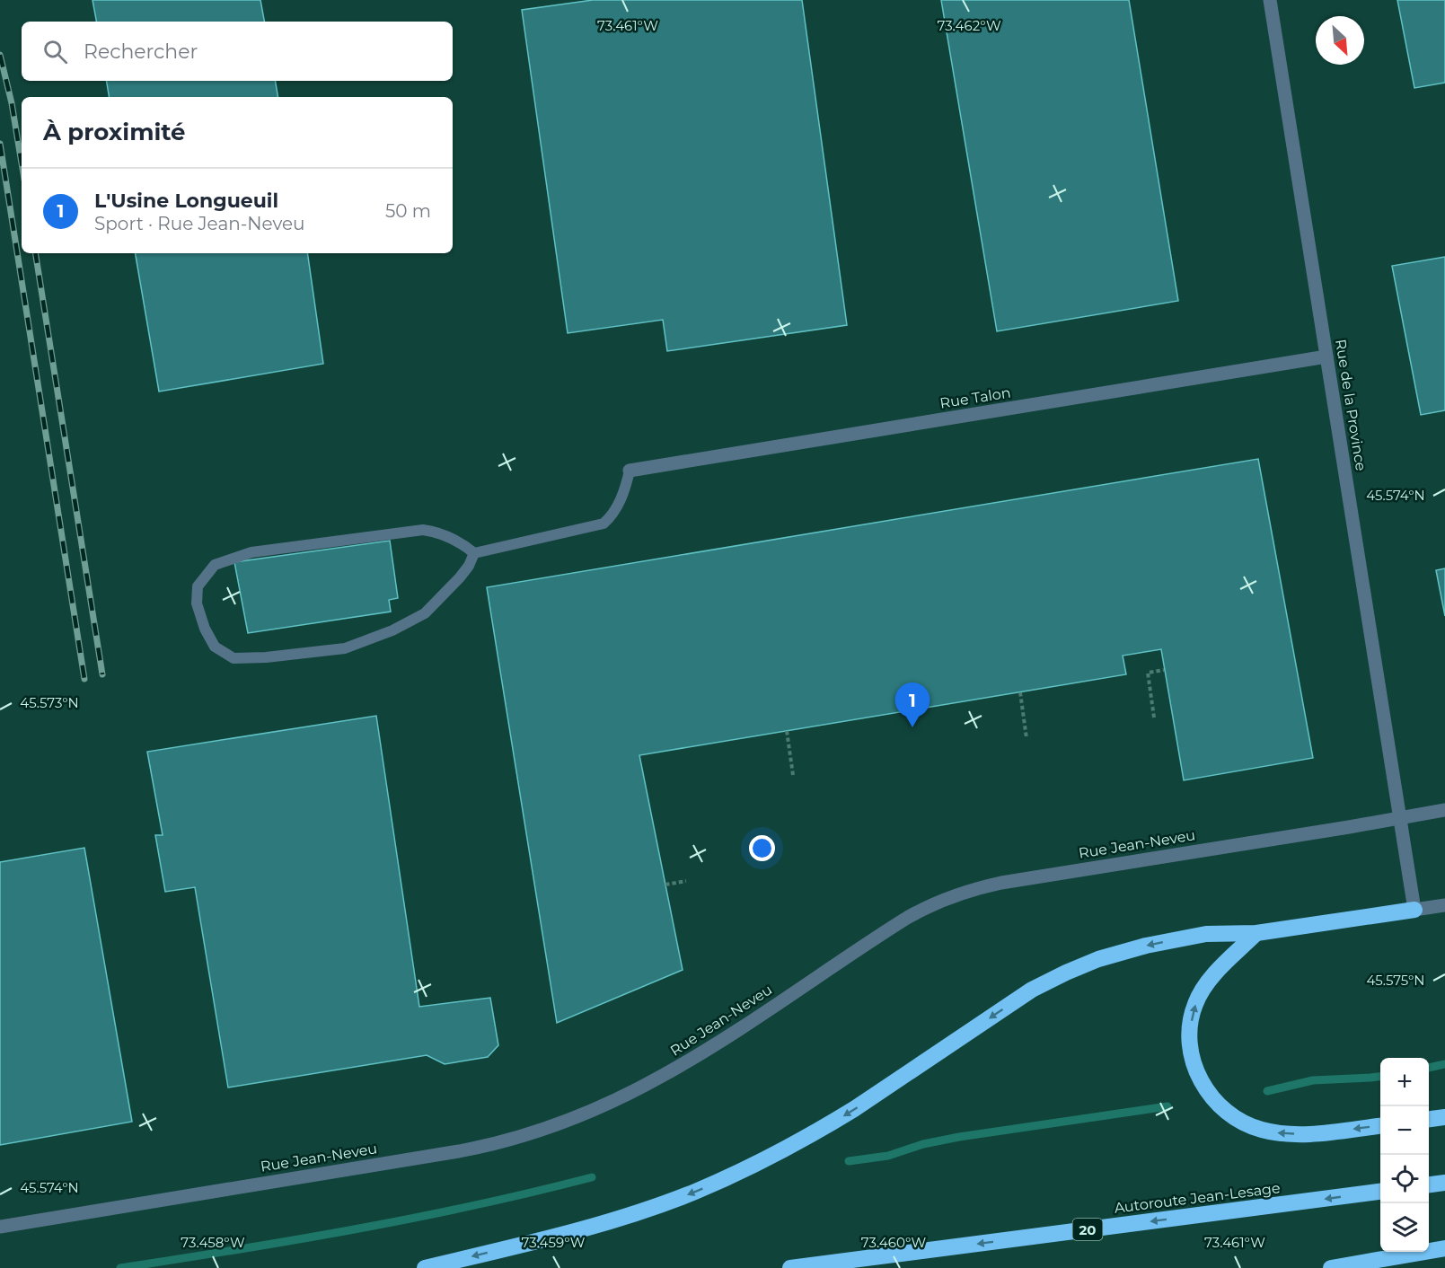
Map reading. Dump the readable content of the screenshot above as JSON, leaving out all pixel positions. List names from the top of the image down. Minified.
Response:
{"streets":{"highway":["Autoroute Jean-Lesage","20"],"street":["Rue Talon","Rue de la Province","Rue Jean-Neveu"]},"crossings":[["Rue Talon","Rue de la Province"],["Rue de la Province","Rue Jean-Neveu"]],"one_way":["Autoroute Jean-Lesage"],"north":"bottom right","page":{"search":"Rechercher","heading":"À proximité","list":[{"mark":"1","name":"L'Usine Longueuil","note":"Sport · Rue Jean-Neveu","value":"50 m"}],"pins":"1","map_buttons":["+","−"]},"coordinates":["73.461°W","73.462°W","45.574°N","45.573°N","45.575°N","73.458°W","73.459°W","73.460°W"]}
